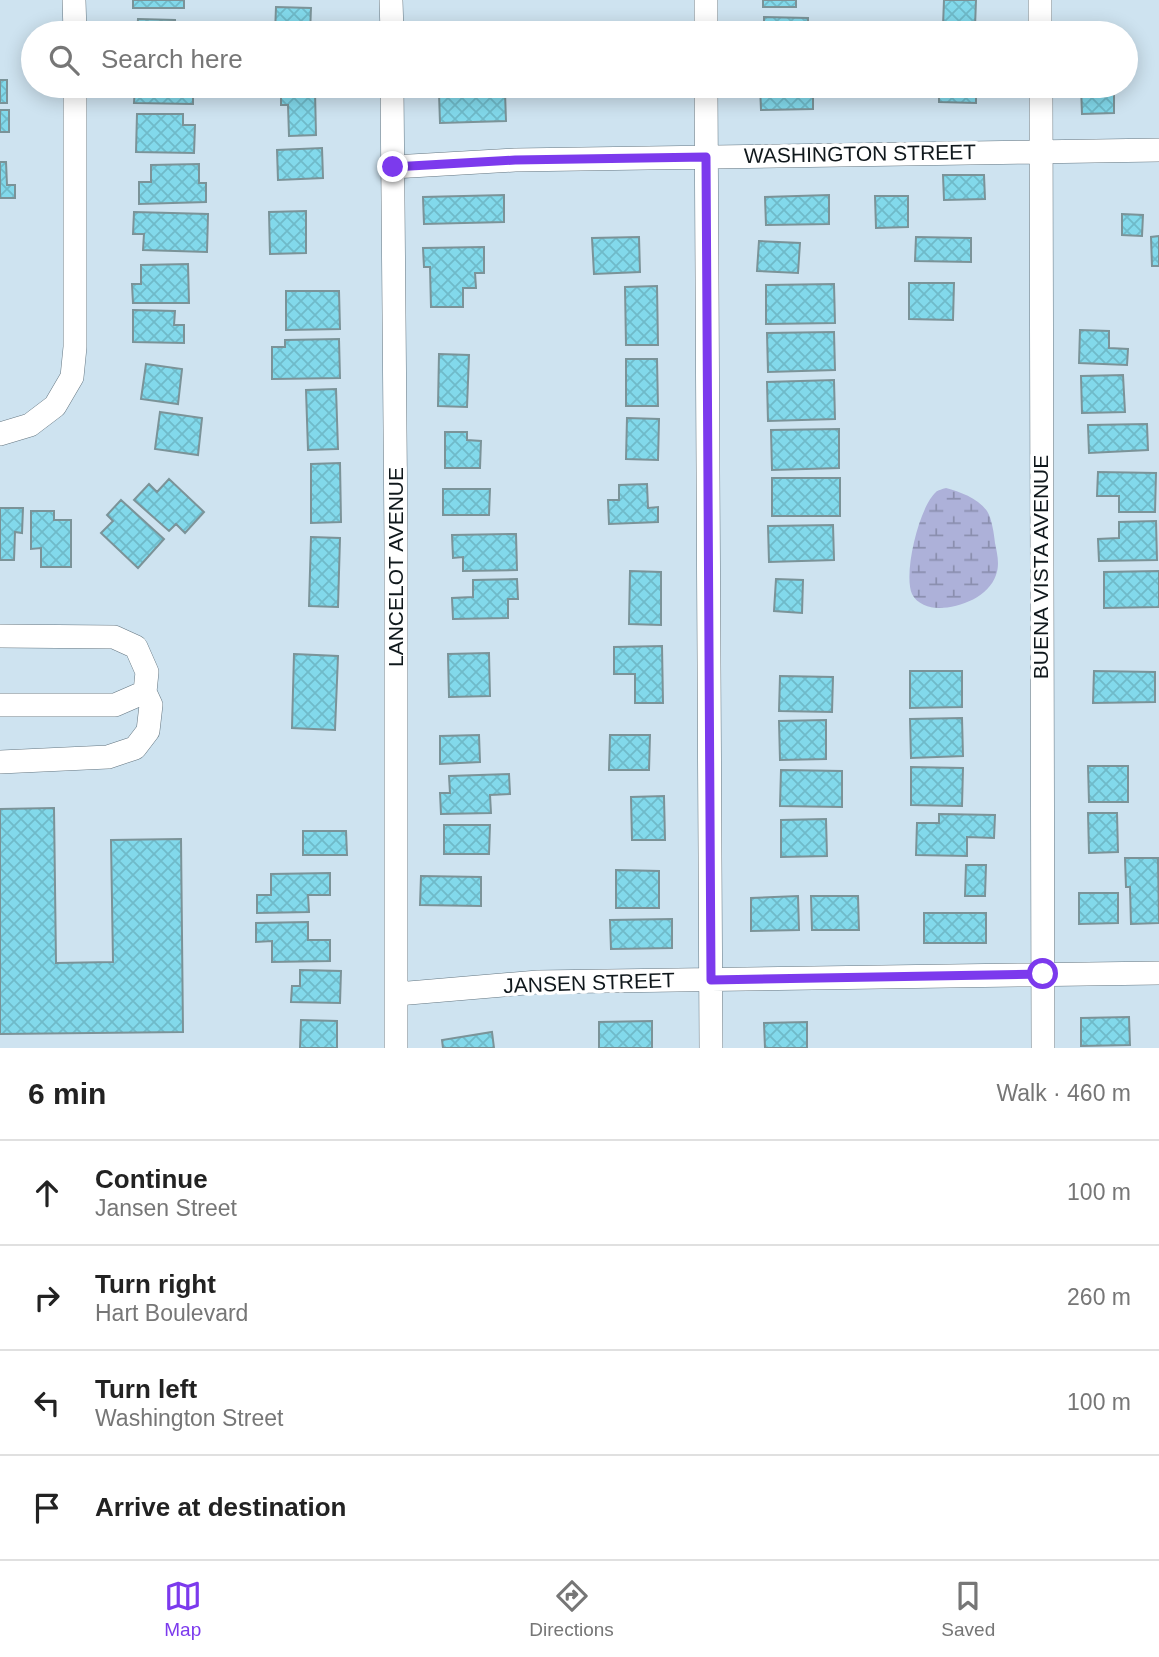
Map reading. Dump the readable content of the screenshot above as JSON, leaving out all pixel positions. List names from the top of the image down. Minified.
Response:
{"streets":{"street":["WASHINGTON STREET","LANCELOT AVENUE","BUENA VISTA AVENUE","JANSEN STREET"]},"crossings":[["WASHINGTON STREET","LANCELOT AVENUE"],["WASHINGTON STREET","BUENA VISTA AVENUE"],["LANCELOT AVENUE","JANSEN STREET"],["BUENA VISTA AVENUE","JANSEN STREET"]],"page":{"search":"Search here","heading":["6 min","Walk · 460 m"],"list":[["Continue","Jansen Street","100 m"],["Turn right","Hart Boulevard","260 m"],["Turn left","Washington Street","100 m"],"Arrive at destination"],"nav":["Map","Directions","Saved"]}}
